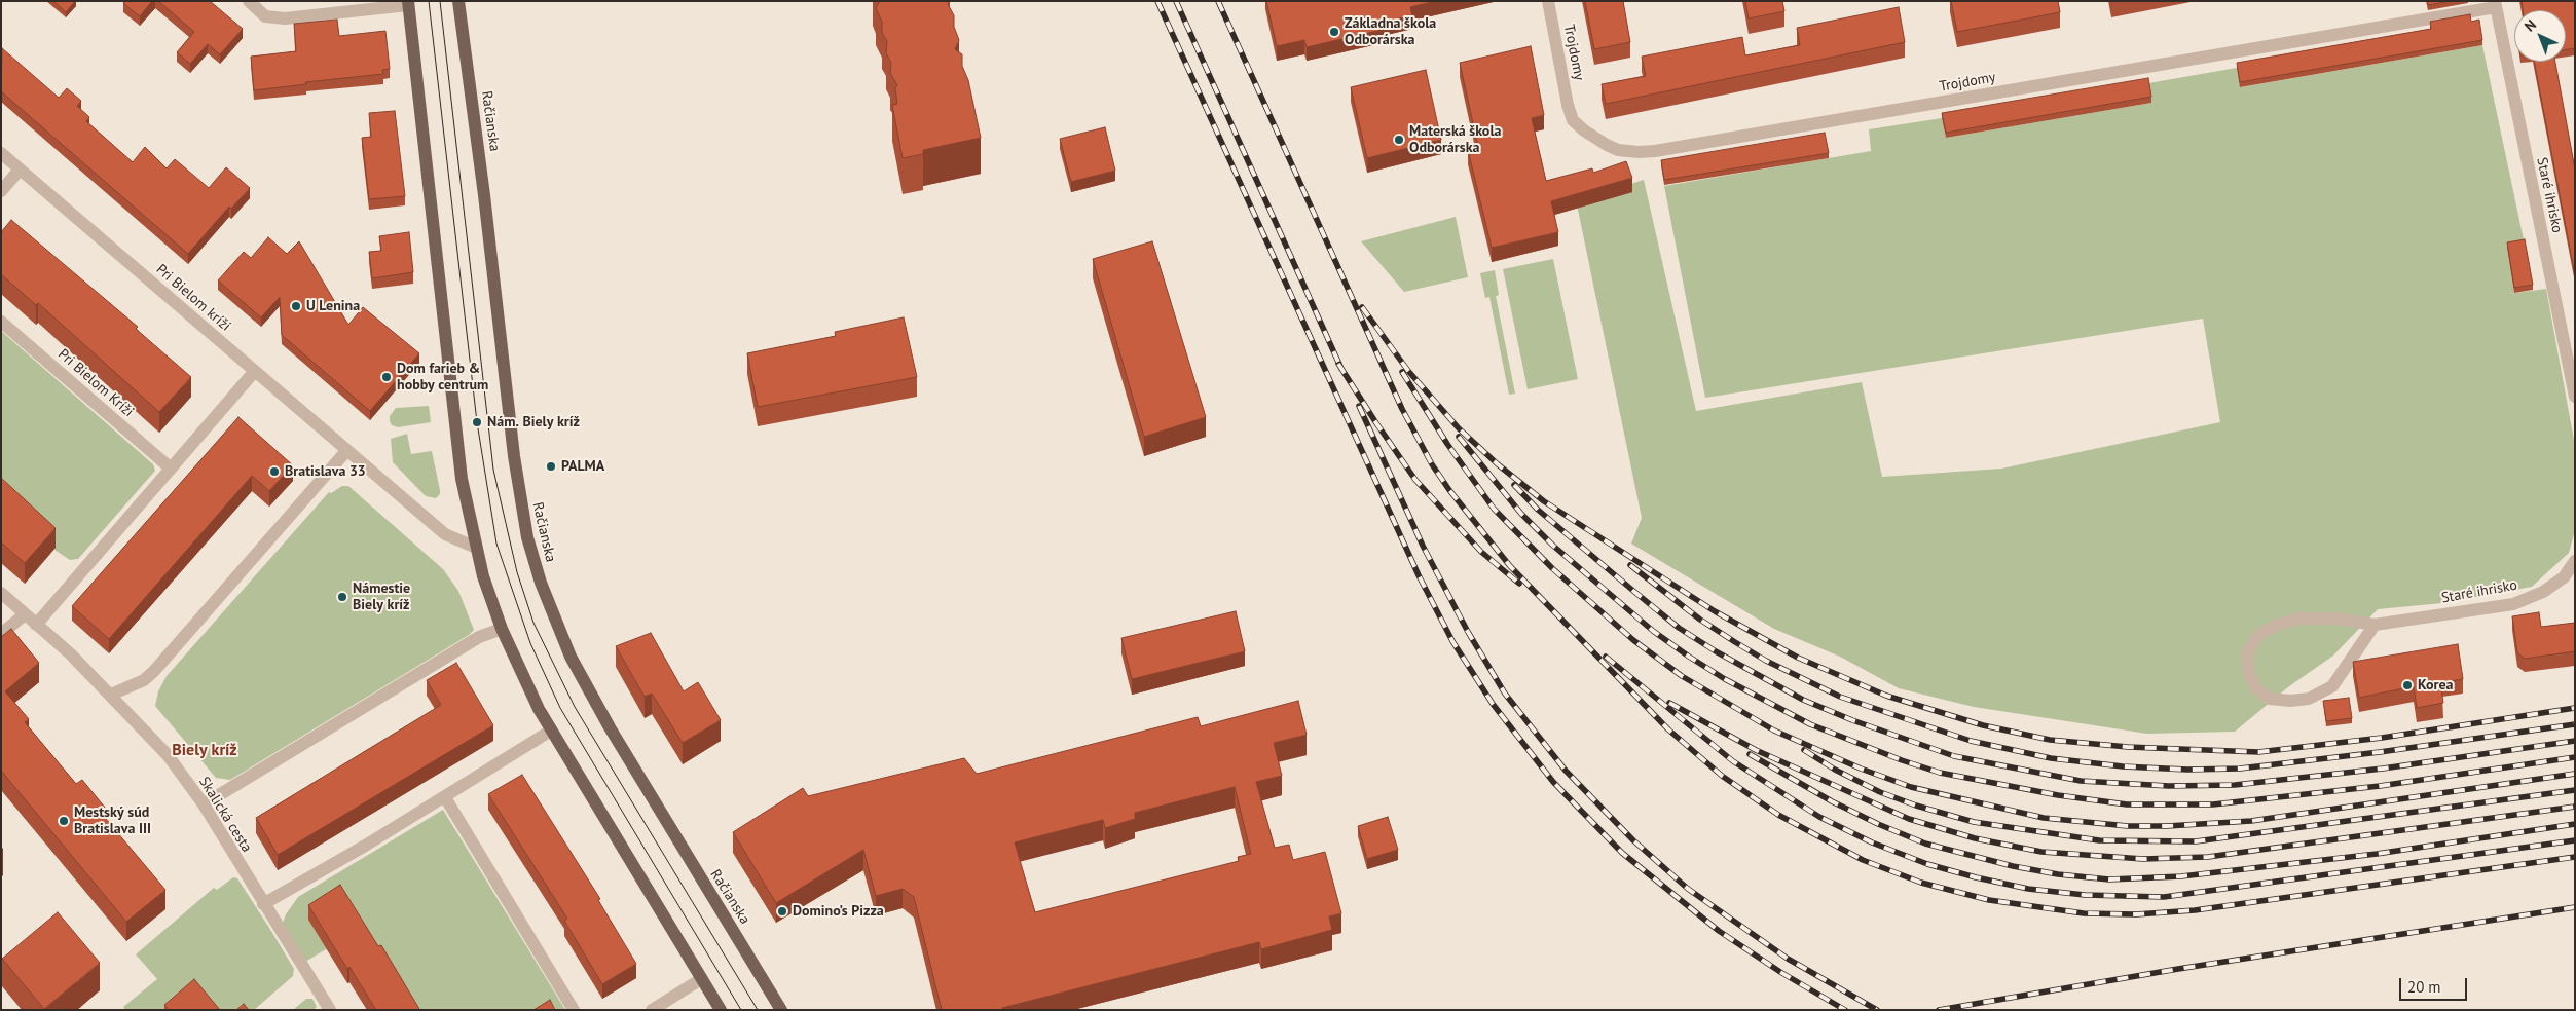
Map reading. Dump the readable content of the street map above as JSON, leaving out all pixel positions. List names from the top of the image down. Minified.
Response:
{"streets":{"main road":["Račianska"],"street":["Trojdomy","Staré ihrisko","Pri Bielom kríži","Pri Bielom Kríži","Skalická cesta"]},"crossings":[["Trojdomy","Staré ihrisko"]],"districts":["Biely kríž"],"places":["Základna škola Odborárska","Materská škola Odborárska","U Lenina","Dom farieb & hobby centrum","Nám. Biely kríž","PALMA","Bratislava 33","Námestie Biely kríž","Korea","Mestský súd Bratislava III","Domino’s Pizza"],"scale_bar":"20 m","north":"top left"}
